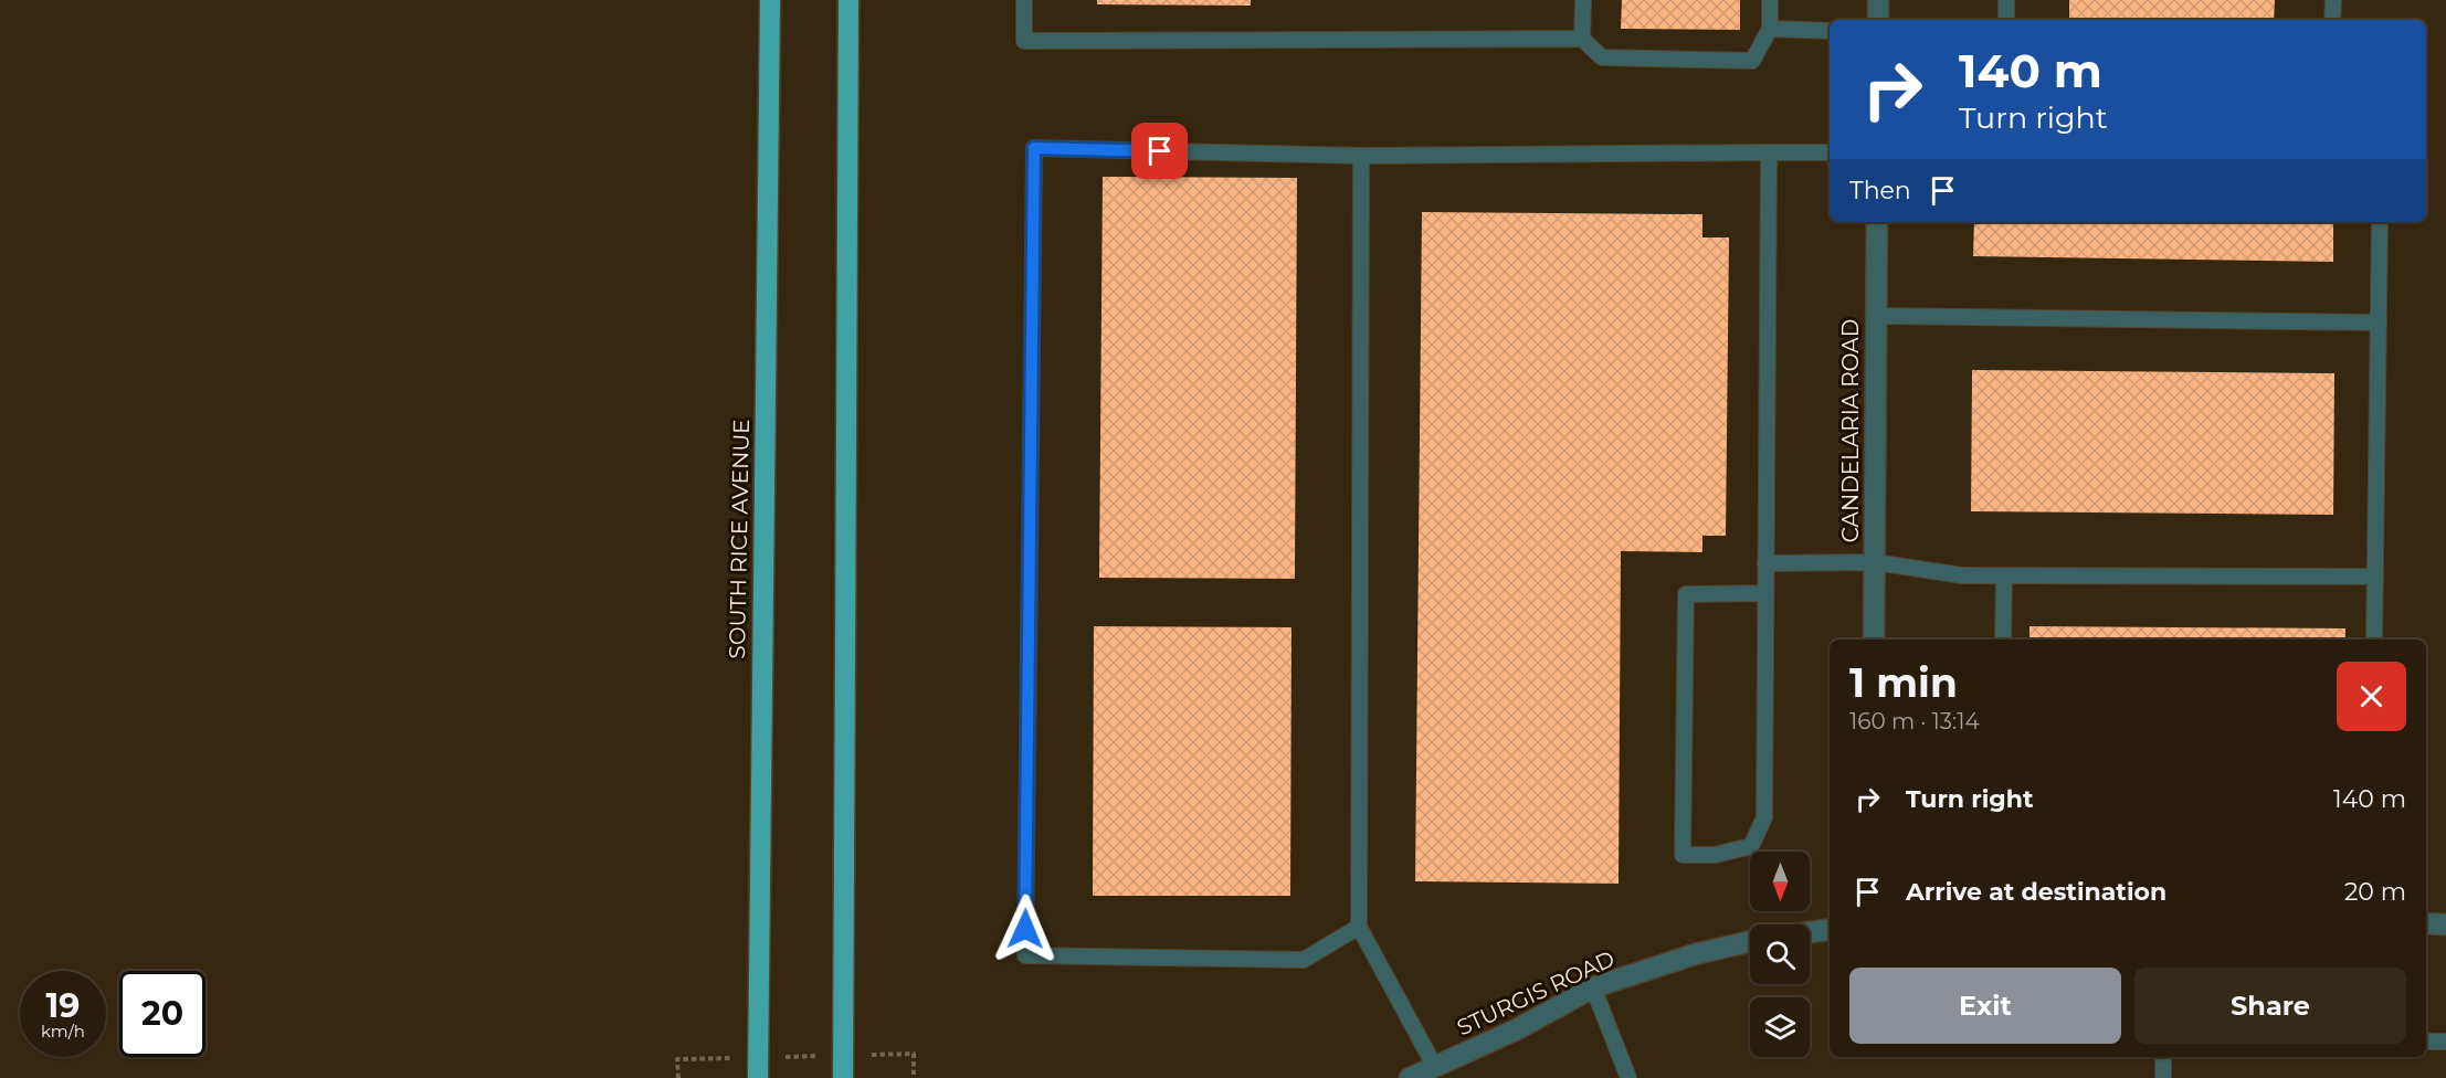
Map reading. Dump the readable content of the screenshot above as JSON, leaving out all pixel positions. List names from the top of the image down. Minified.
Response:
{"streets":{"highway":["SOUTH RICE AVENUE"],"street":["CANDELARIA ROAD","STURGIS ROAD"]},"north":"bottom","page":{"turn":["140 m","Turn right"],"then":"Then","heading":["1 min","160 m · 13:14"],"list":[{"name":"Turn right","value":"140 m"},{"name":"Arrive at destination","value":"20 m"}],"buttons":["Exit","Share"],"speed":"19 km/h","limit":"20"}}
